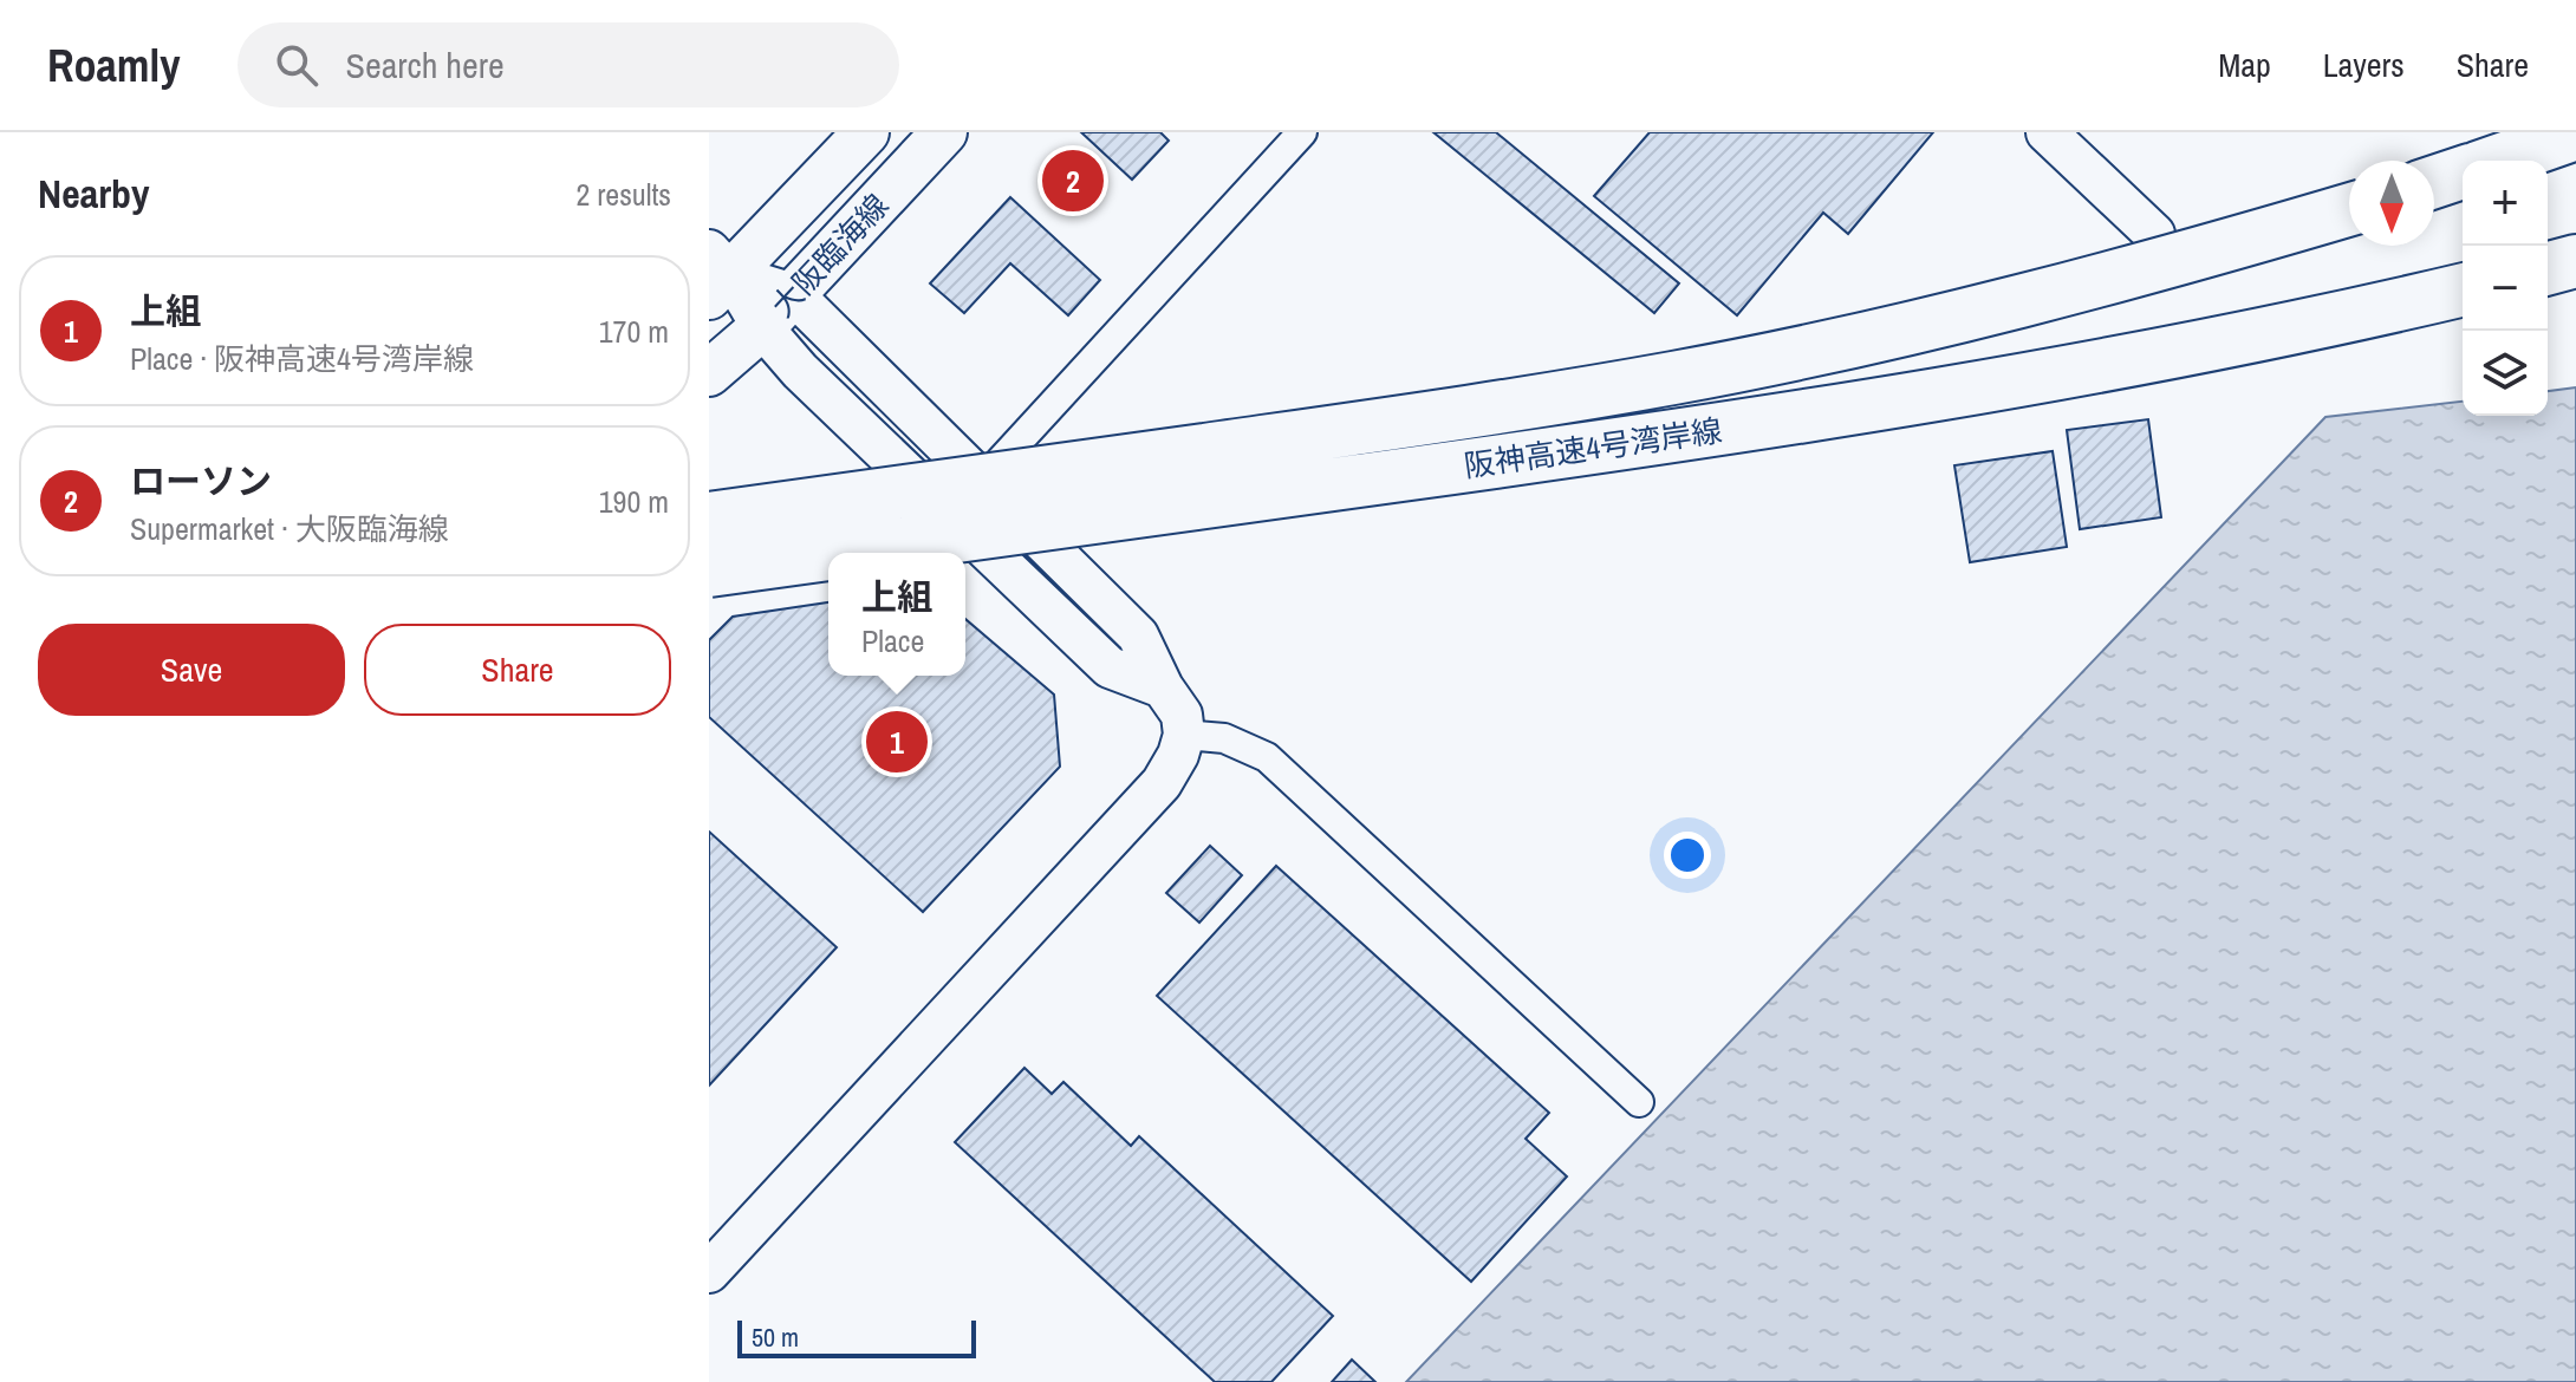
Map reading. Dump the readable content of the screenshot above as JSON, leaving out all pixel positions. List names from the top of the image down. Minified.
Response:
{"streets":{"highway":["阪神高速4号湾岸線"],"main road":["大阪臨海線"]},"scale_bar":"50 m","north":"bottom","page":{"header":"Roamly","search":"Search here","nav":["Map","Layers","Share"],"heading":["Nearby","2 results"],"pins":["2","1"],"map_buttons":["+","−"],"list":[{"mark":"1","name":"上組","note":"Place · 阪神高速4号湾岸線","value":"170 m"},{"mark":"2","name":"ローソン","note":"Supermarket · 大阪臨海線","value":"190 m"}],"popup":["上組","Place"],"buttons":["Save","Share"],"scale":"50 m"}}
